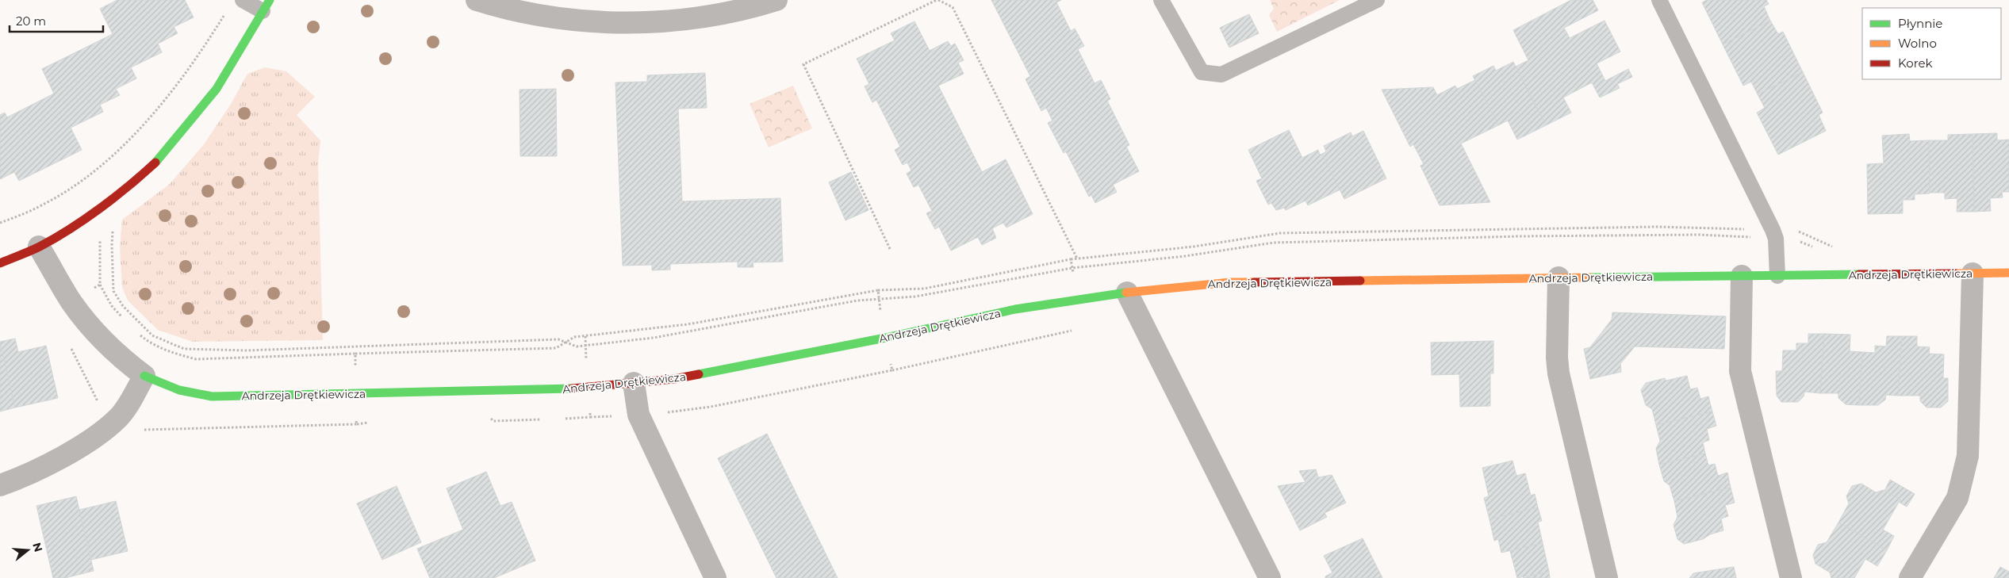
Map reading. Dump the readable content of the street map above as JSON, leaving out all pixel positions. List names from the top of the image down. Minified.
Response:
{"streets":{"street":["Andrzeja Drętkiewicza"]},"legend":["Płynnie","Wolno","Korek"],"scale_bar":"20 m","north":"right"}
